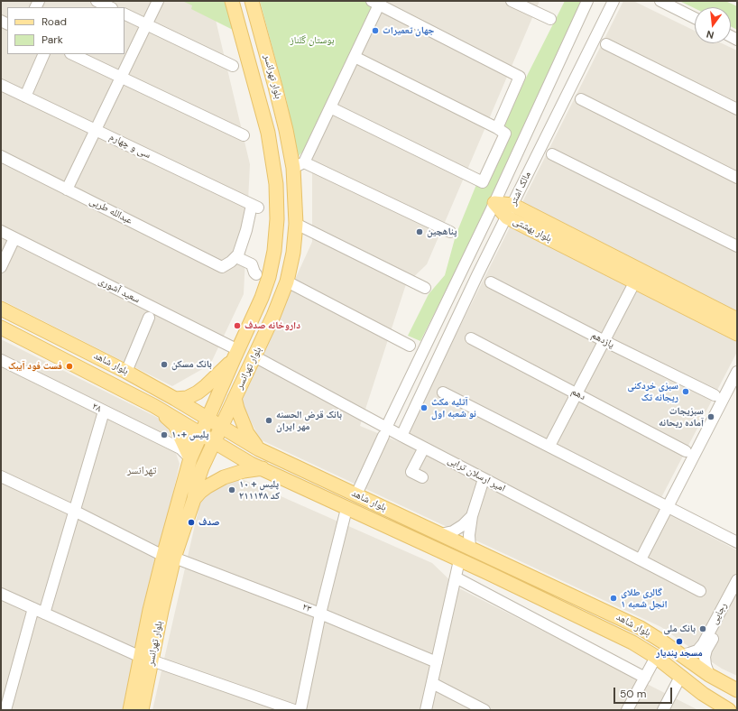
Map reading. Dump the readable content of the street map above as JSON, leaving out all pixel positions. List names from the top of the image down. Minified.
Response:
{"streets":{"main road":["بلوار تهرانسر","بلوار بهشتی","بلوار شاهد"],"street":["سی و چهارم","مالک اشتر","عبدالله طربی","سعید آشوری","یازدهم","دهم","۲۸","امیر ارسلان ترابی","۲۳","رجایی"]},"crossings":[["بلوار تهرانسر","سعید آشوری"],["بلوار تهرانسر","بلوار شاهد"],["بلوار تهرانسر","۲۸"],["بلوار تهرانسر","امیر ارسلان ترابی"],["بلوار تهرانسر","۲۳"],["سی و چهارم","عبدالله طربی"],["مالک اشتر","بلوار بهشتی"],["مالک اشتر","بلوار شاهد"],["مالک اشتر","امیر ارسلان ترابی"],["بلوار شاهد","رجایی"]],"districts":["تهرانسر"],"parks":["بوستان گلناز"],"places":["جهان تعمیرات","پناهچین","داروخانه صدف","بانک مسکن","فست فود آیبک","سبزی خردکنی ریجانه تک","آتلیه مکث نو شعبه اول","سبزیجات آماده ریحانه","بانک قرض الحسنه مهر ایران","پلیس +۱۰","پلیس + ۱۰ کد ۲۱۱۱۴۸","صدف","گالری طلای انجل شعبه ۱","بانک ملی","مسجد پندیار"],"legend":["Road","Park"],"scale_bar":"50 m","north":"bottom"}
